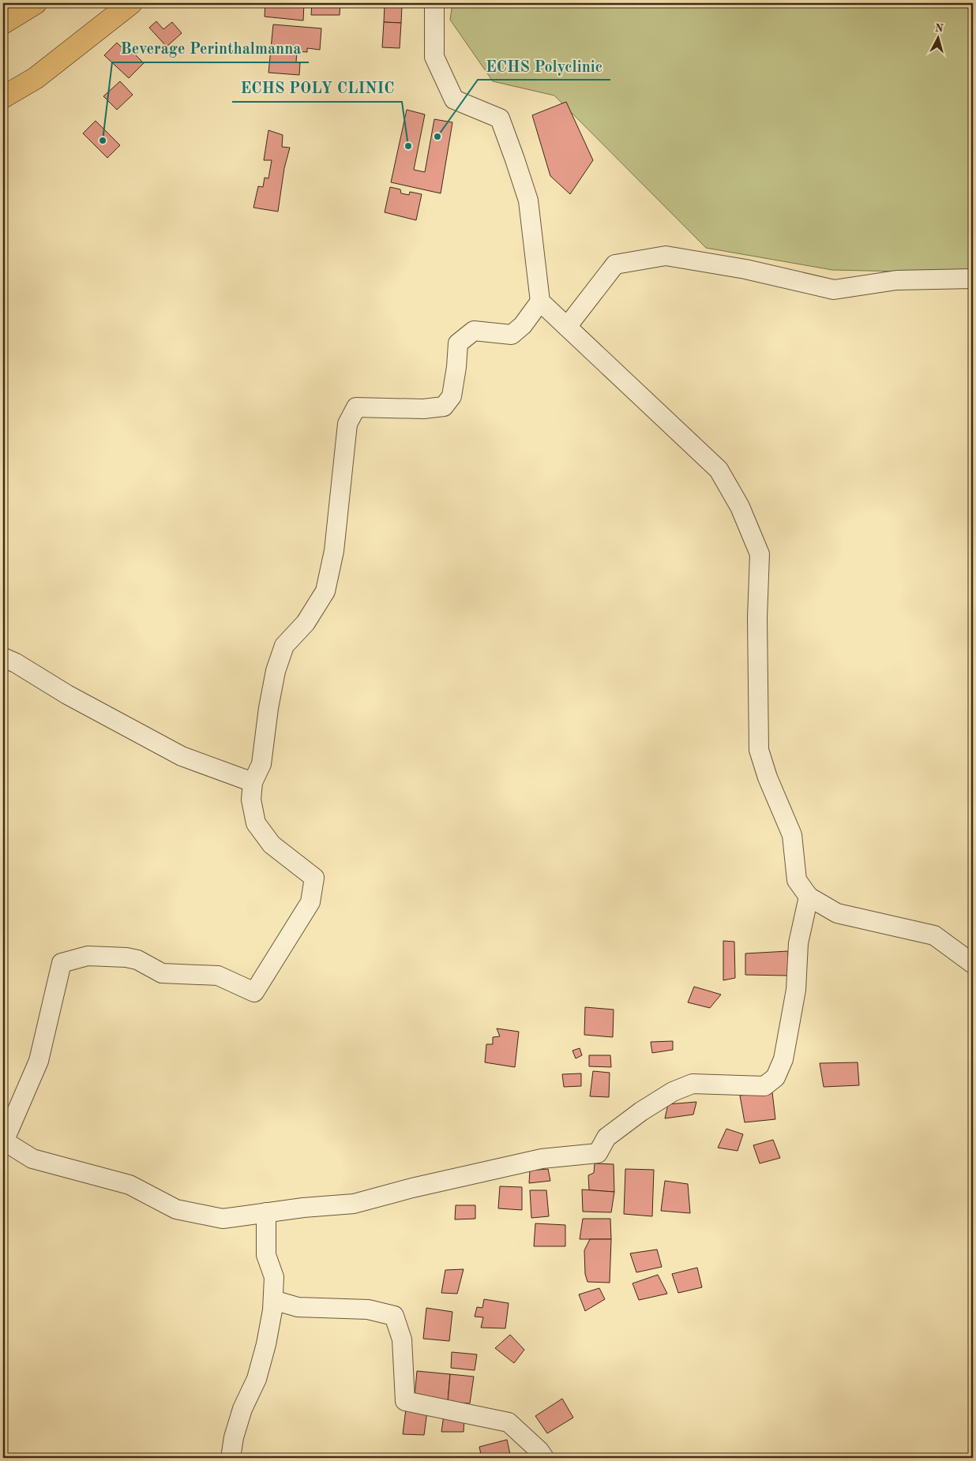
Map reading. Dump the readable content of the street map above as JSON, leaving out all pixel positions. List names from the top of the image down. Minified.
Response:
{"places":["ECHS Polyclinic","Beverage Perinthalmanna","ECHS POLY CLINIC"],"north":"top"}
